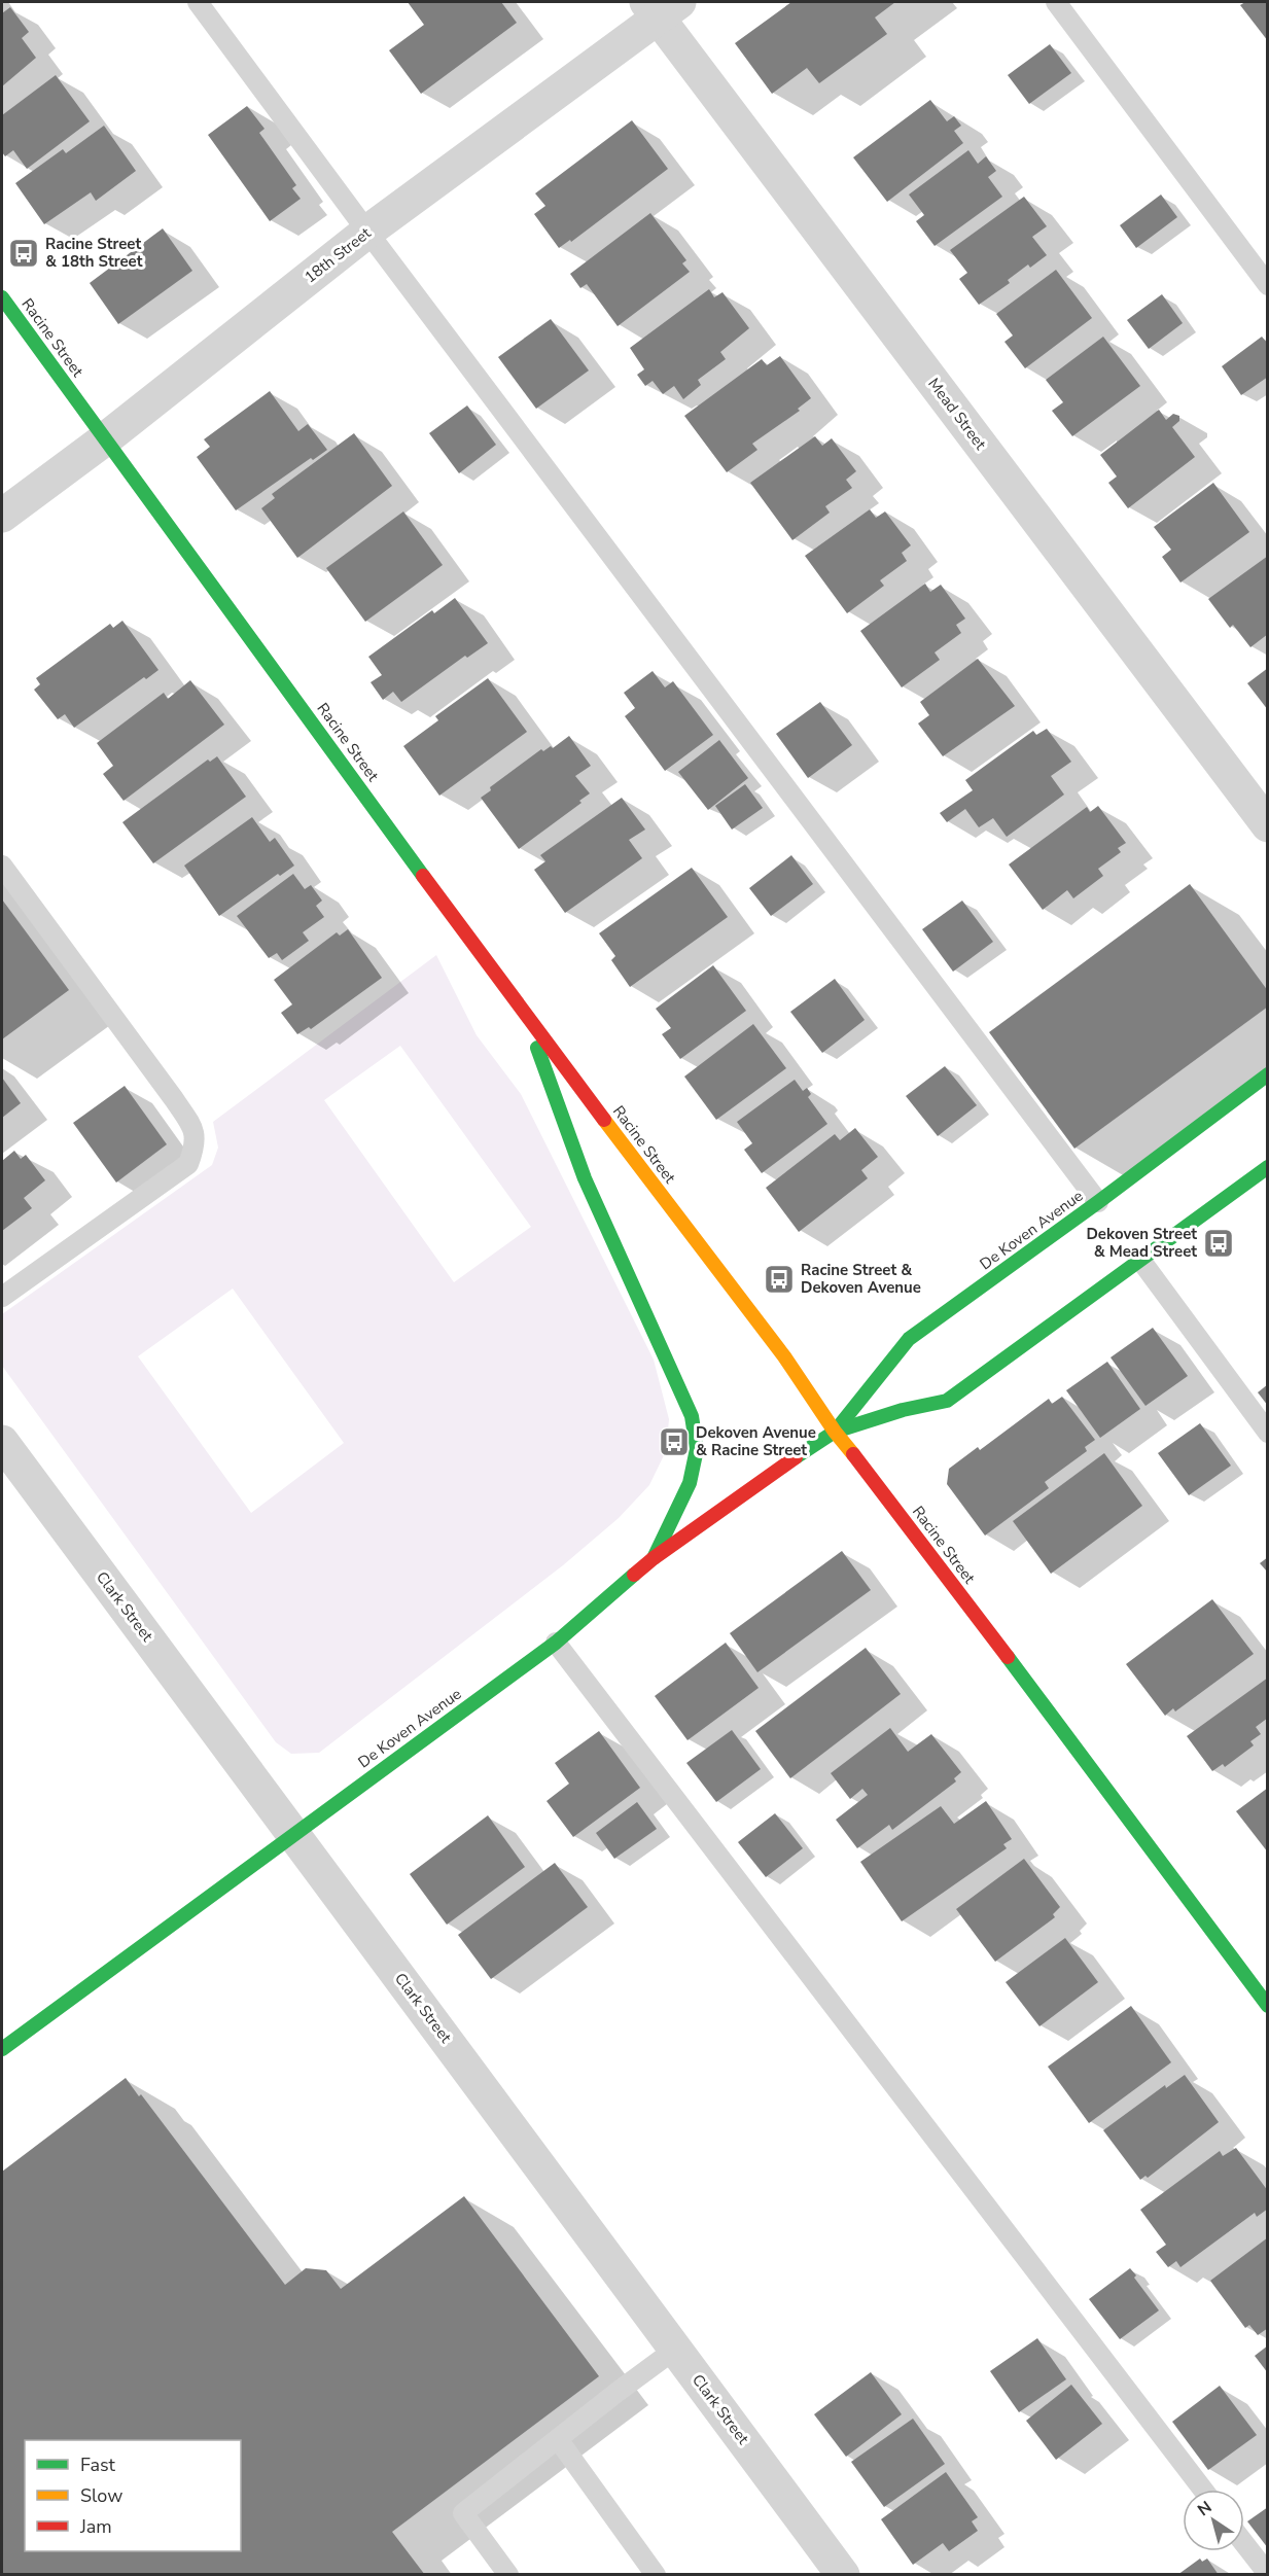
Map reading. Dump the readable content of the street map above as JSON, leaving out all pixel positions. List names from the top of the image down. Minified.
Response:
{"streets":{"main road":["Racine Street","De Koven Avenue"],"street":["18th Street","Mead Street","Clark Street"]},"crossings":[["18th Street","Racine Street"],["18th Street","Mead Street"],["Racine Street","De Koven Avenue"],["De Koven Avenue","Clark Street"]],"places":{"bus stop":["Racine Street & 18th Street","Dekoven Street & Mead Street","Racine Street & Dekoven Avenue","Dekoven Avenue & Racine Street"]},"legend":["Fast","Slow","Jam"],"north":"top left"}
